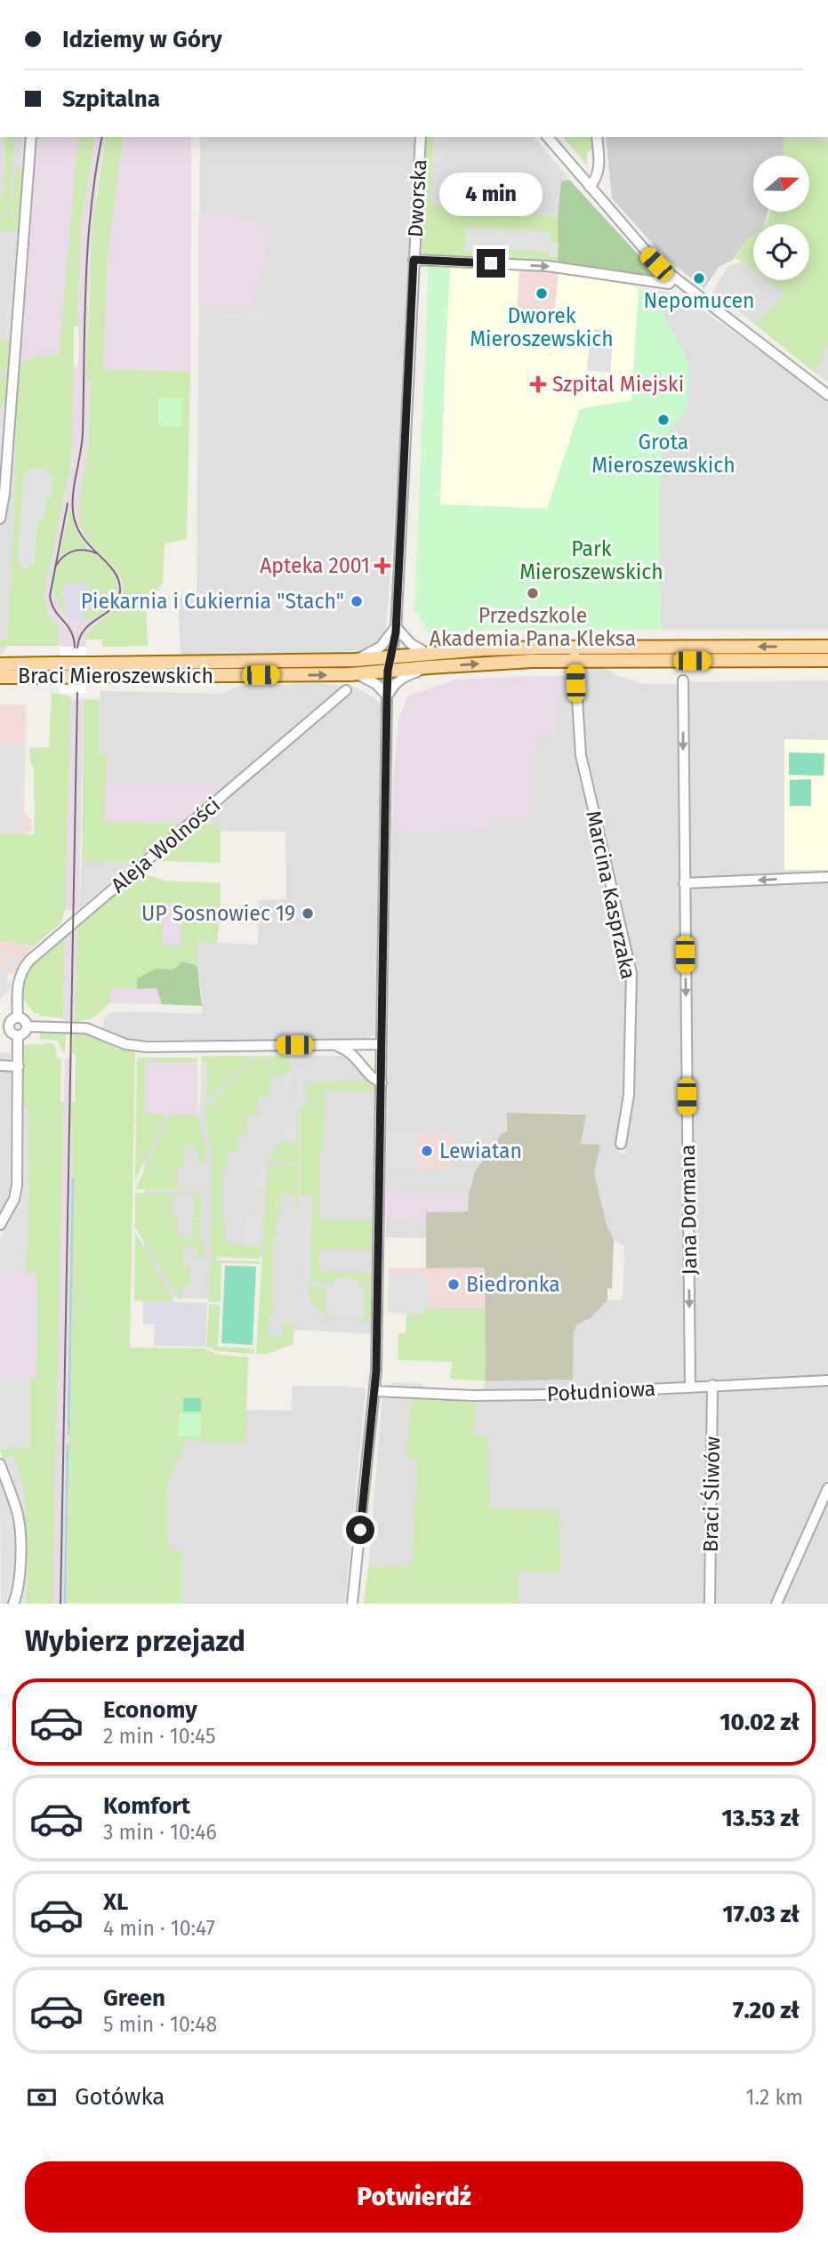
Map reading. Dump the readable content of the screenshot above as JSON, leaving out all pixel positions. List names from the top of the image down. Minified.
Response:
{"streets":{"main road":["Braci Mieroszewskich"],"street":["Dworska","Aleja Wolności","Marcina Kasprzaka","Jana Dormana","Południowa","Braci Śliwów"]},"crossings":[["Dworska","Braci Mieroszewskich"],["Dworska","Południowa"],["Braci Mieroszewskich","Marcina Kasprzaka"],["Jana Dormana","Południowa"],["Południowa","Braci Śliwów"]],"one_way":["Jana Dormana"],"parks":["Park Mieroszewskich"],"places":{"other":["Nepomucen","Dworek Mieroszewskich","Grota Mieroszewskich","Przedszkole Akademia Pana Kleksa","Piekarnia i Cukiernia \"Stach\"","UP Sosnowiec 19","Lewiatan","Biedronka"],"health":["Szpital Miejski","Apteka 2001"]},"north":"right","page":{"banner":["Idziemy w Góry","Szpitalna"],"bubble":"4 min","heading":"Wybierz przejazd","list":[{"name":"Economy","note":"2 min · 10:45","value":"10.02 zł"},{"name":"Komfort","note":"3 min · 10:46","value":"13.53 zł"},{"name":"XL","note":"4 min · 10:47","value":"17.03 zł"},{"name":"Green","note":"5 min · 10:48","value":"7.20 zł"}],"pay":["Gotówka","1.2 km"],"buttons":"Potwierdź"}}
